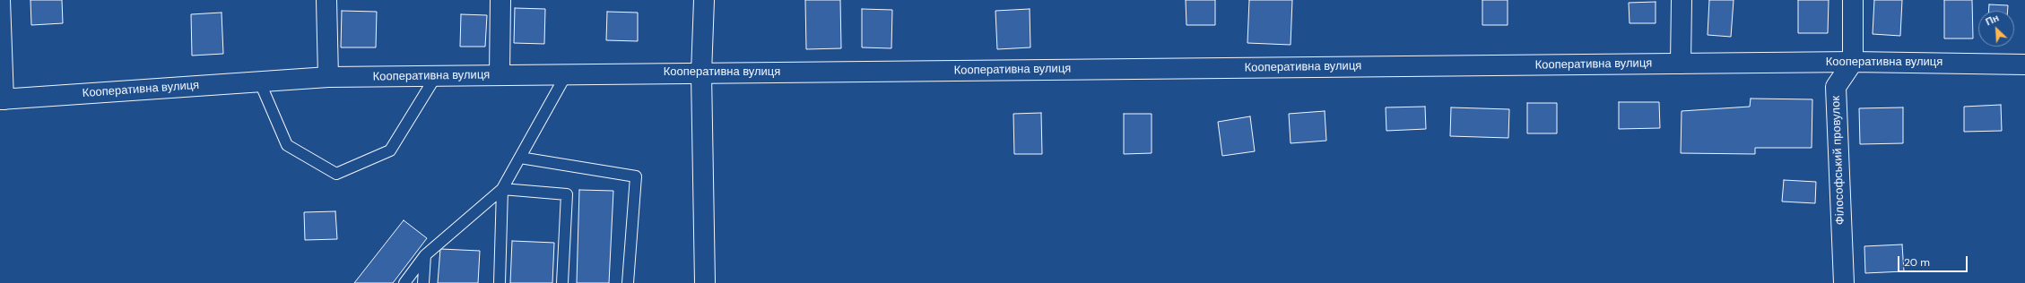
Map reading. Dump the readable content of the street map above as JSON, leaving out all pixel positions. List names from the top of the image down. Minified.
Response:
{"streets":{"main road":["Кооперативна вулиця","Філософський провулок"]},"crossings":[["Кооперативна вулиця","Філософський провулок"]],"scale_bar":"20 m","north":"top left"}
